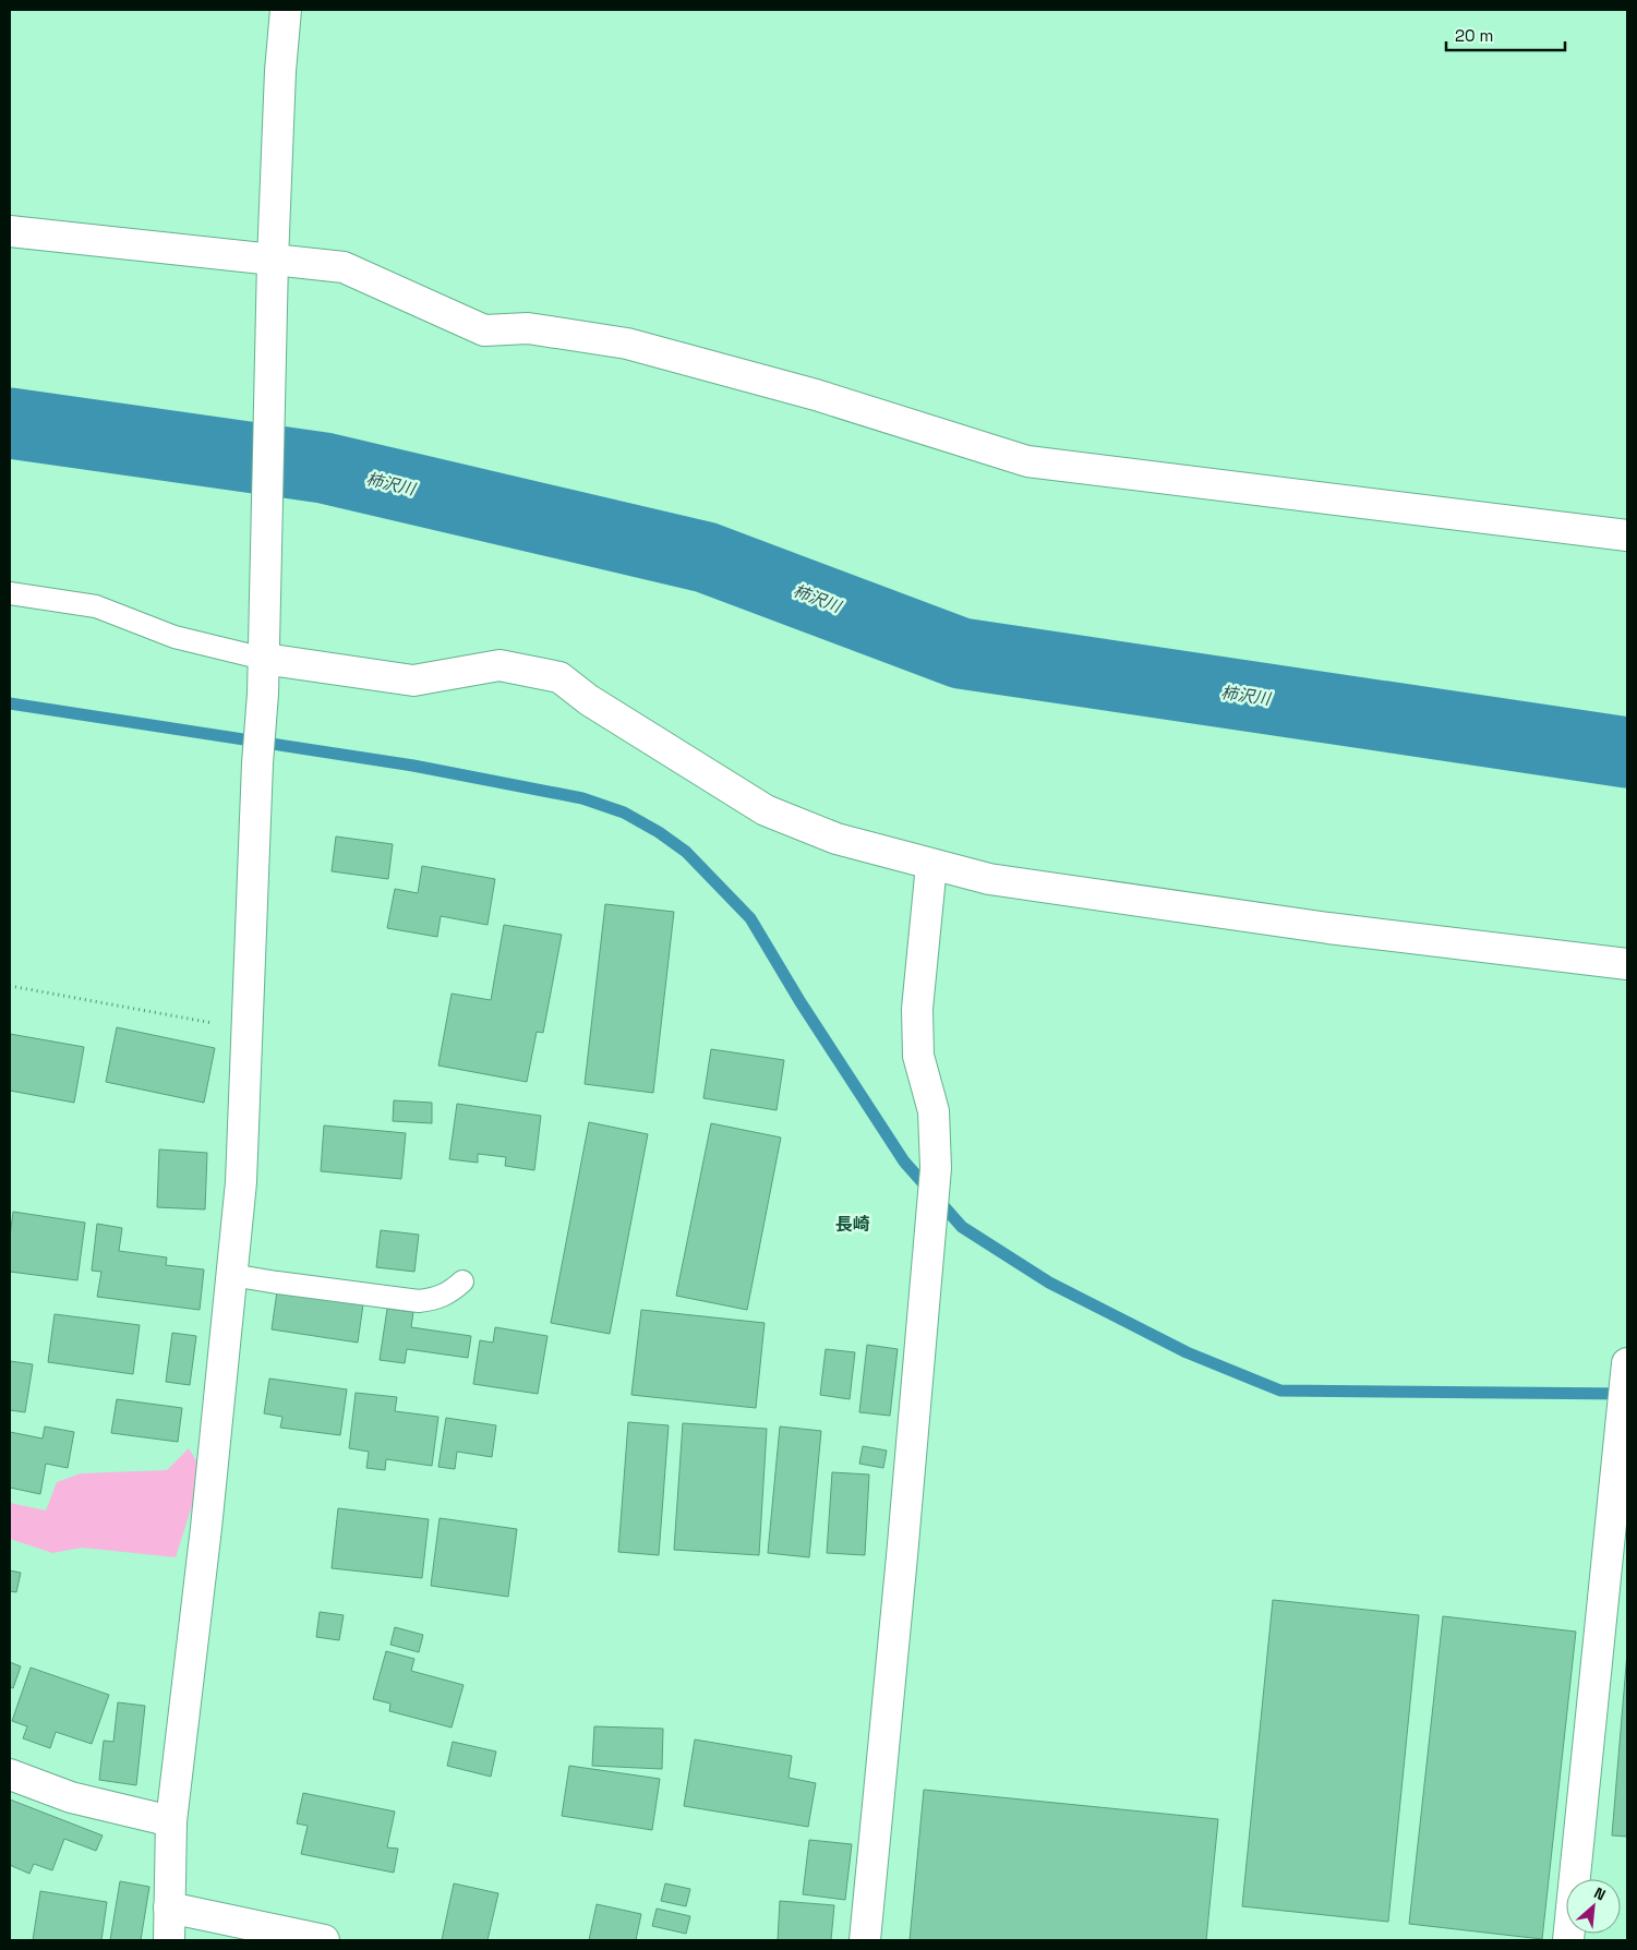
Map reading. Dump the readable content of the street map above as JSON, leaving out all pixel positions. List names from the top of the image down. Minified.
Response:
{"districts":["長崎"],"water":["柿沢川"],"scale_bar":"20 m","north":"top right"}
